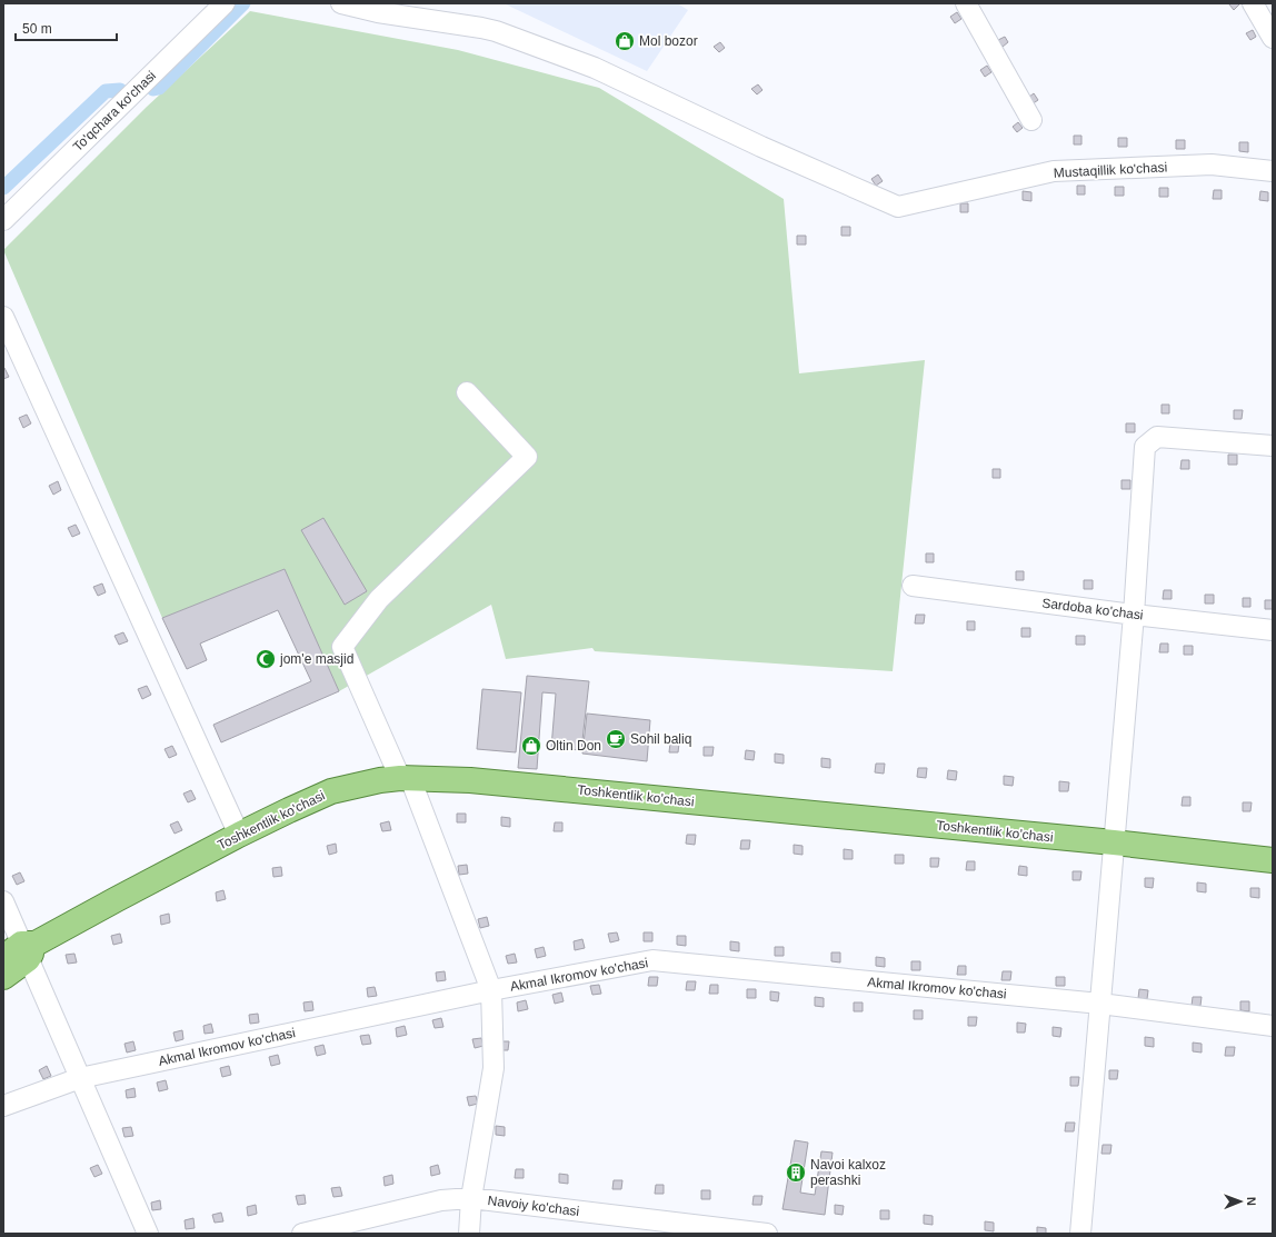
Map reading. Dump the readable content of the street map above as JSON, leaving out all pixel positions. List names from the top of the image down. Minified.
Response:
{"streets":{"main road":["Toshkentlik ko'chasi"],"street":["To'qchara ko'chasi","Mustaqillik ko'chasi","Sardoba ko'chasi","Akmal Ikromov ko'chasi","Navoiy ko'chasi"]},"places":{"shop":["Mol bozor","Oltin Don"],"mosque":["jom'e masjid"],"cafe":["Sohil baliq"],"building":["Navoi kalxoz perashki"]},"scale_bar":"50 m","north":"right"}
